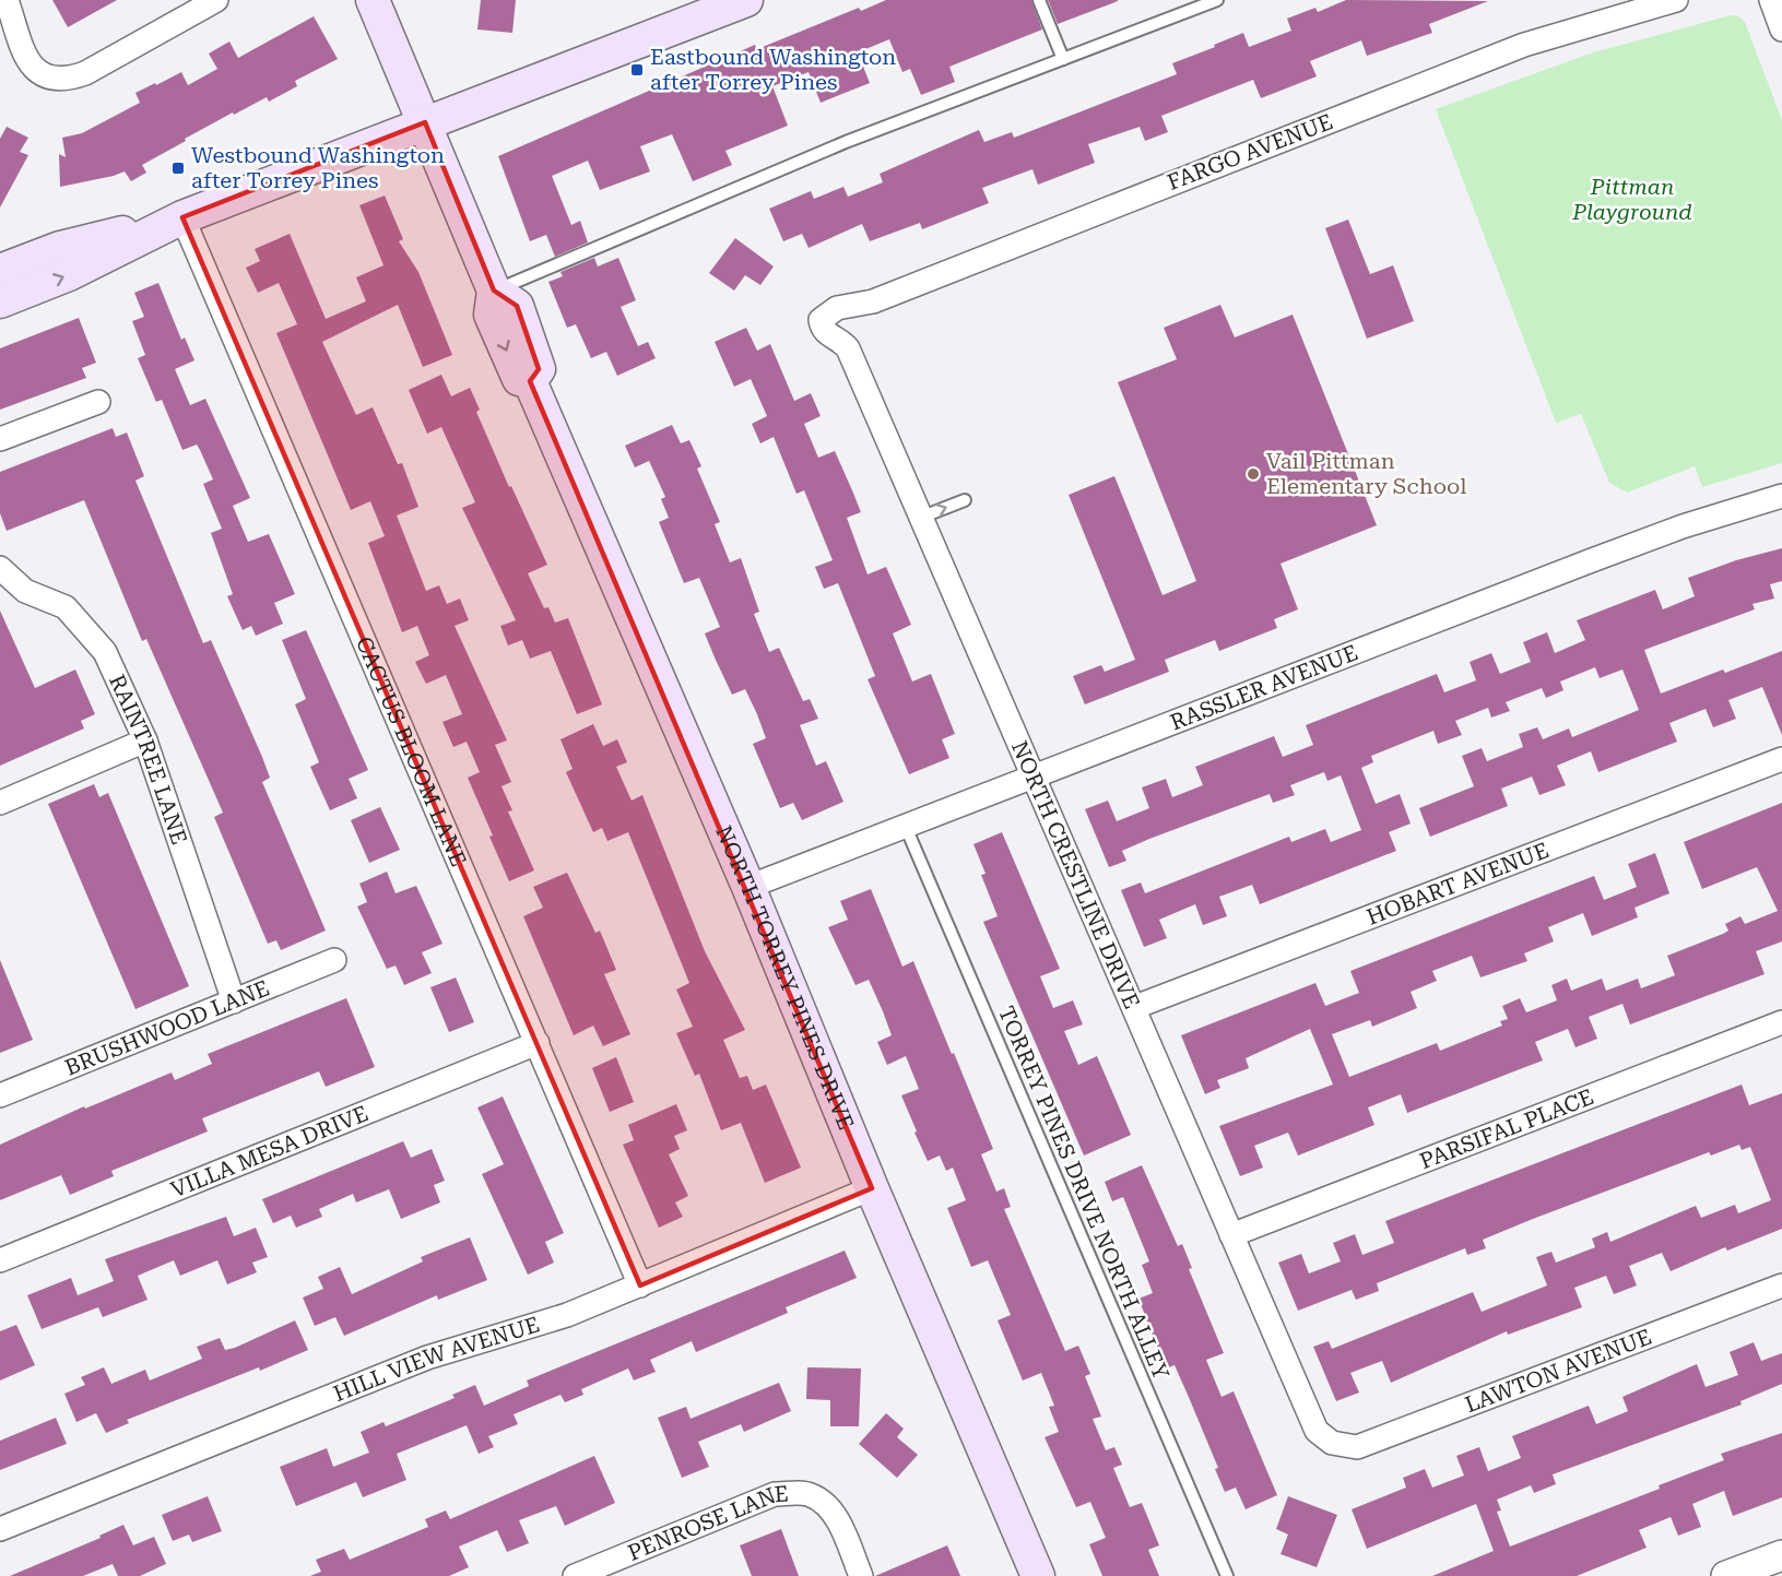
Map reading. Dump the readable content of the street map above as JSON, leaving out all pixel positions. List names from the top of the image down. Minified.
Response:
{"streets":{"main road":["NORTH TORREY PINES DRIVE"],"street":["FARGO AVENUE","RASSLER AVENUE","CACTUS BLOOM LANE","RAINTREE LANE","NORTH CRESTLINE DRIVE","HOBART AVENUE","BRUSHWOOD LANE","PARSIFAL PLACE","VILLA MESA DRIVE","HILL VIEW AVENUE","LAWTON AVENUE","PENROSE LANE"],"lane":["TORREY PINES DRIVE NORTH ALLEY"]},"crossings":[["FARGO AVENUE","NORTH CRESTLINE DRIVE"],["RASSLER AVENUE","NORTH CRESTLINE DRIVE"],["RASSLER AVENUE","NORTH TORREY PINES DRIVE"],["RASSLER AVENUE","TORREY PINES DRIVE NORTH ALLEY"],["CACTUS BLOOM LANE","VILLA MESA DRIVE"],["CACTUS BLOOM LANE","HILL VIEW AVENUE"],["RAINTREE LANE","BRUSHWOOD LANE"],["NORTH CRESTLINE DRIVE","HOBART AVENUE"],["NORTH CRESTLINE DRIVE","PARSIFAL PLACE"],["NORTH CRESTLINE DRIVE","LAWTON AVENUE"],["NORTH TORREY PINES DRIVE","HILL VIEW AVENUE"]],"parks":["Pittman Playground"],"places":{"transit":["Eastbound Washington after Torrey Pines","Westbound Washington after Torrey Pines"],"other":["Vail Pittman Elementary School"]}}
